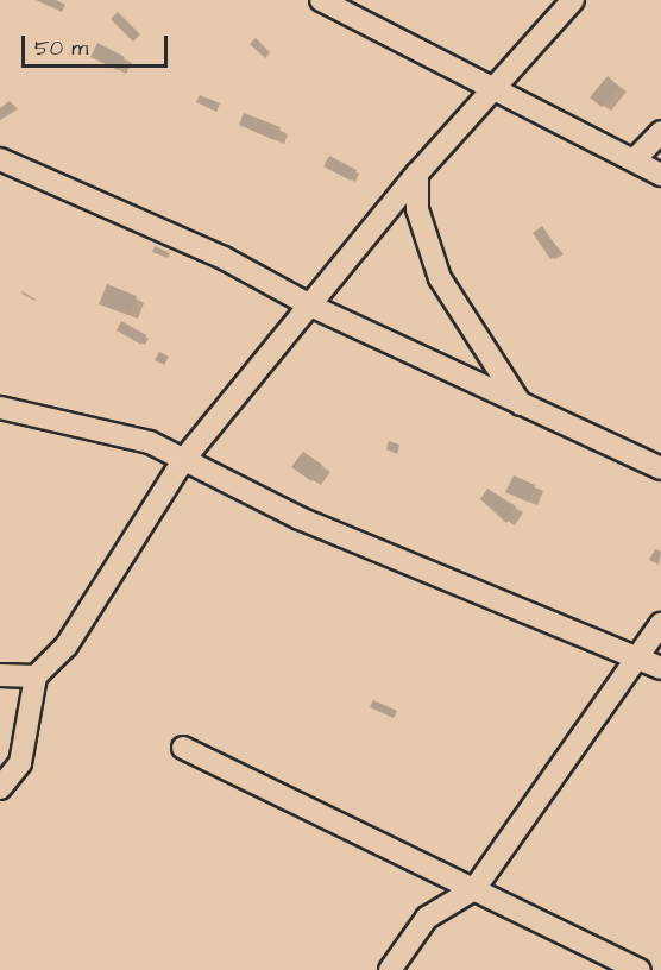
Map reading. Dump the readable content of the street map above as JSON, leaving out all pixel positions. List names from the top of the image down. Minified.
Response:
{"scale_bar":"50 m"}
